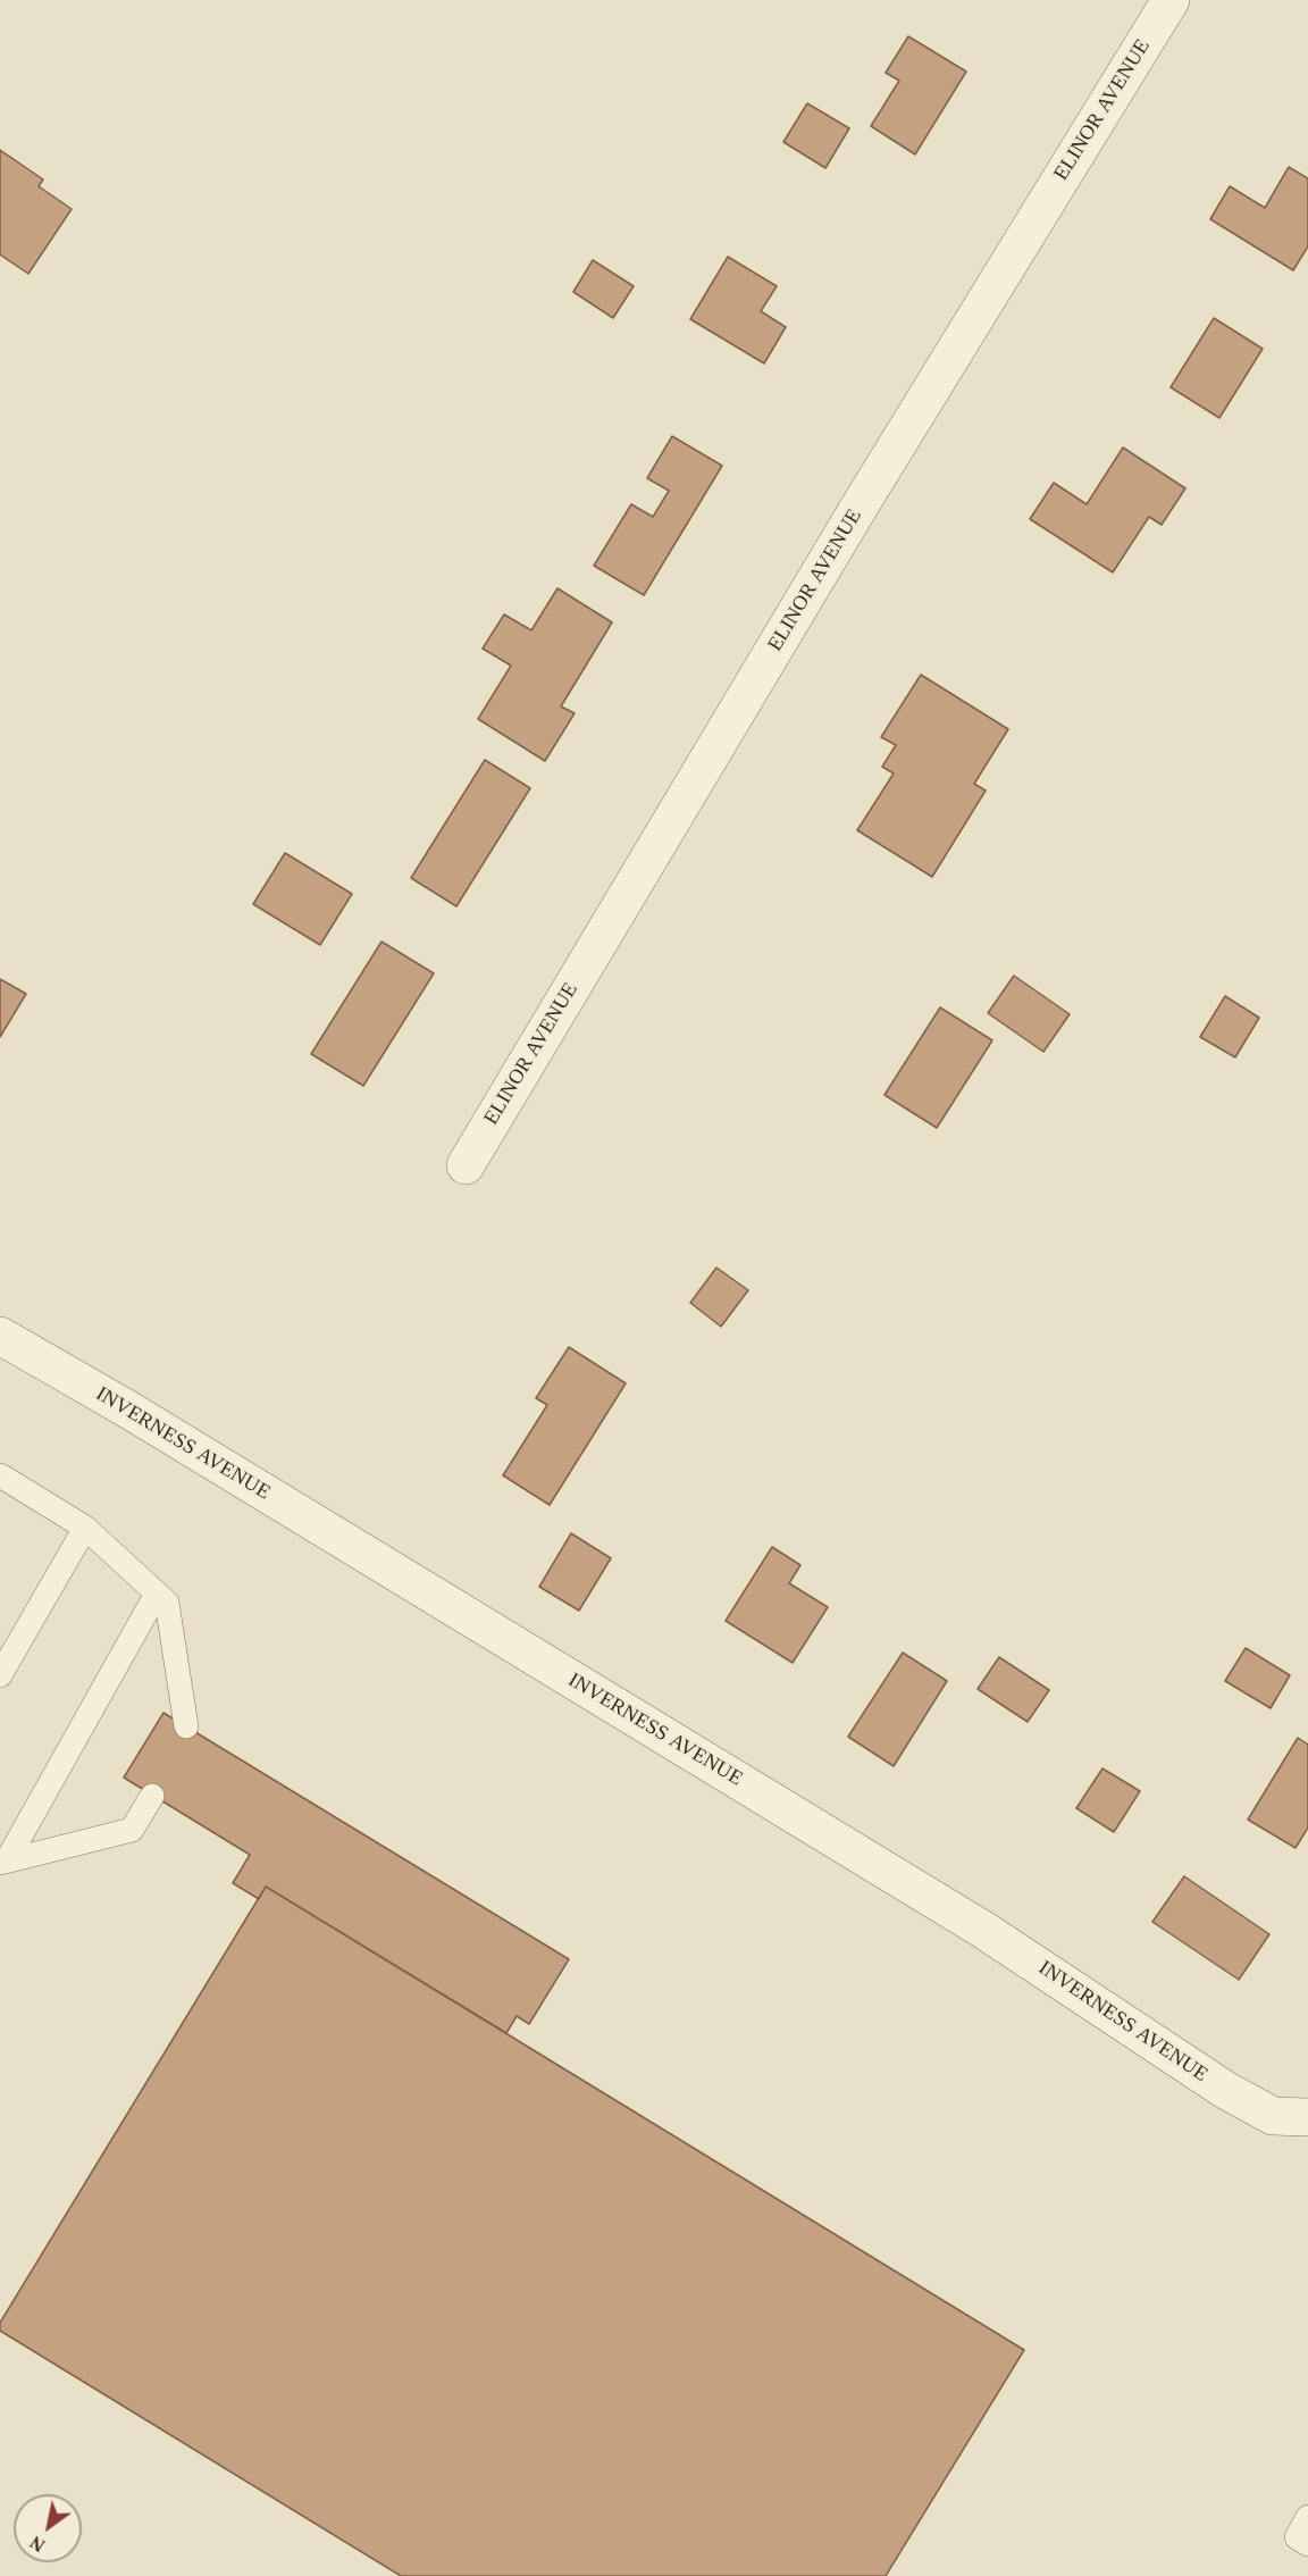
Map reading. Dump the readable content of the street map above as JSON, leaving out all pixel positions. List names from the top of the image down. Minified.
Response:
{"streets":{"street":["ELINOR AVENUE","INVERNESS AVENUE"]},"north":"bottom left"}
